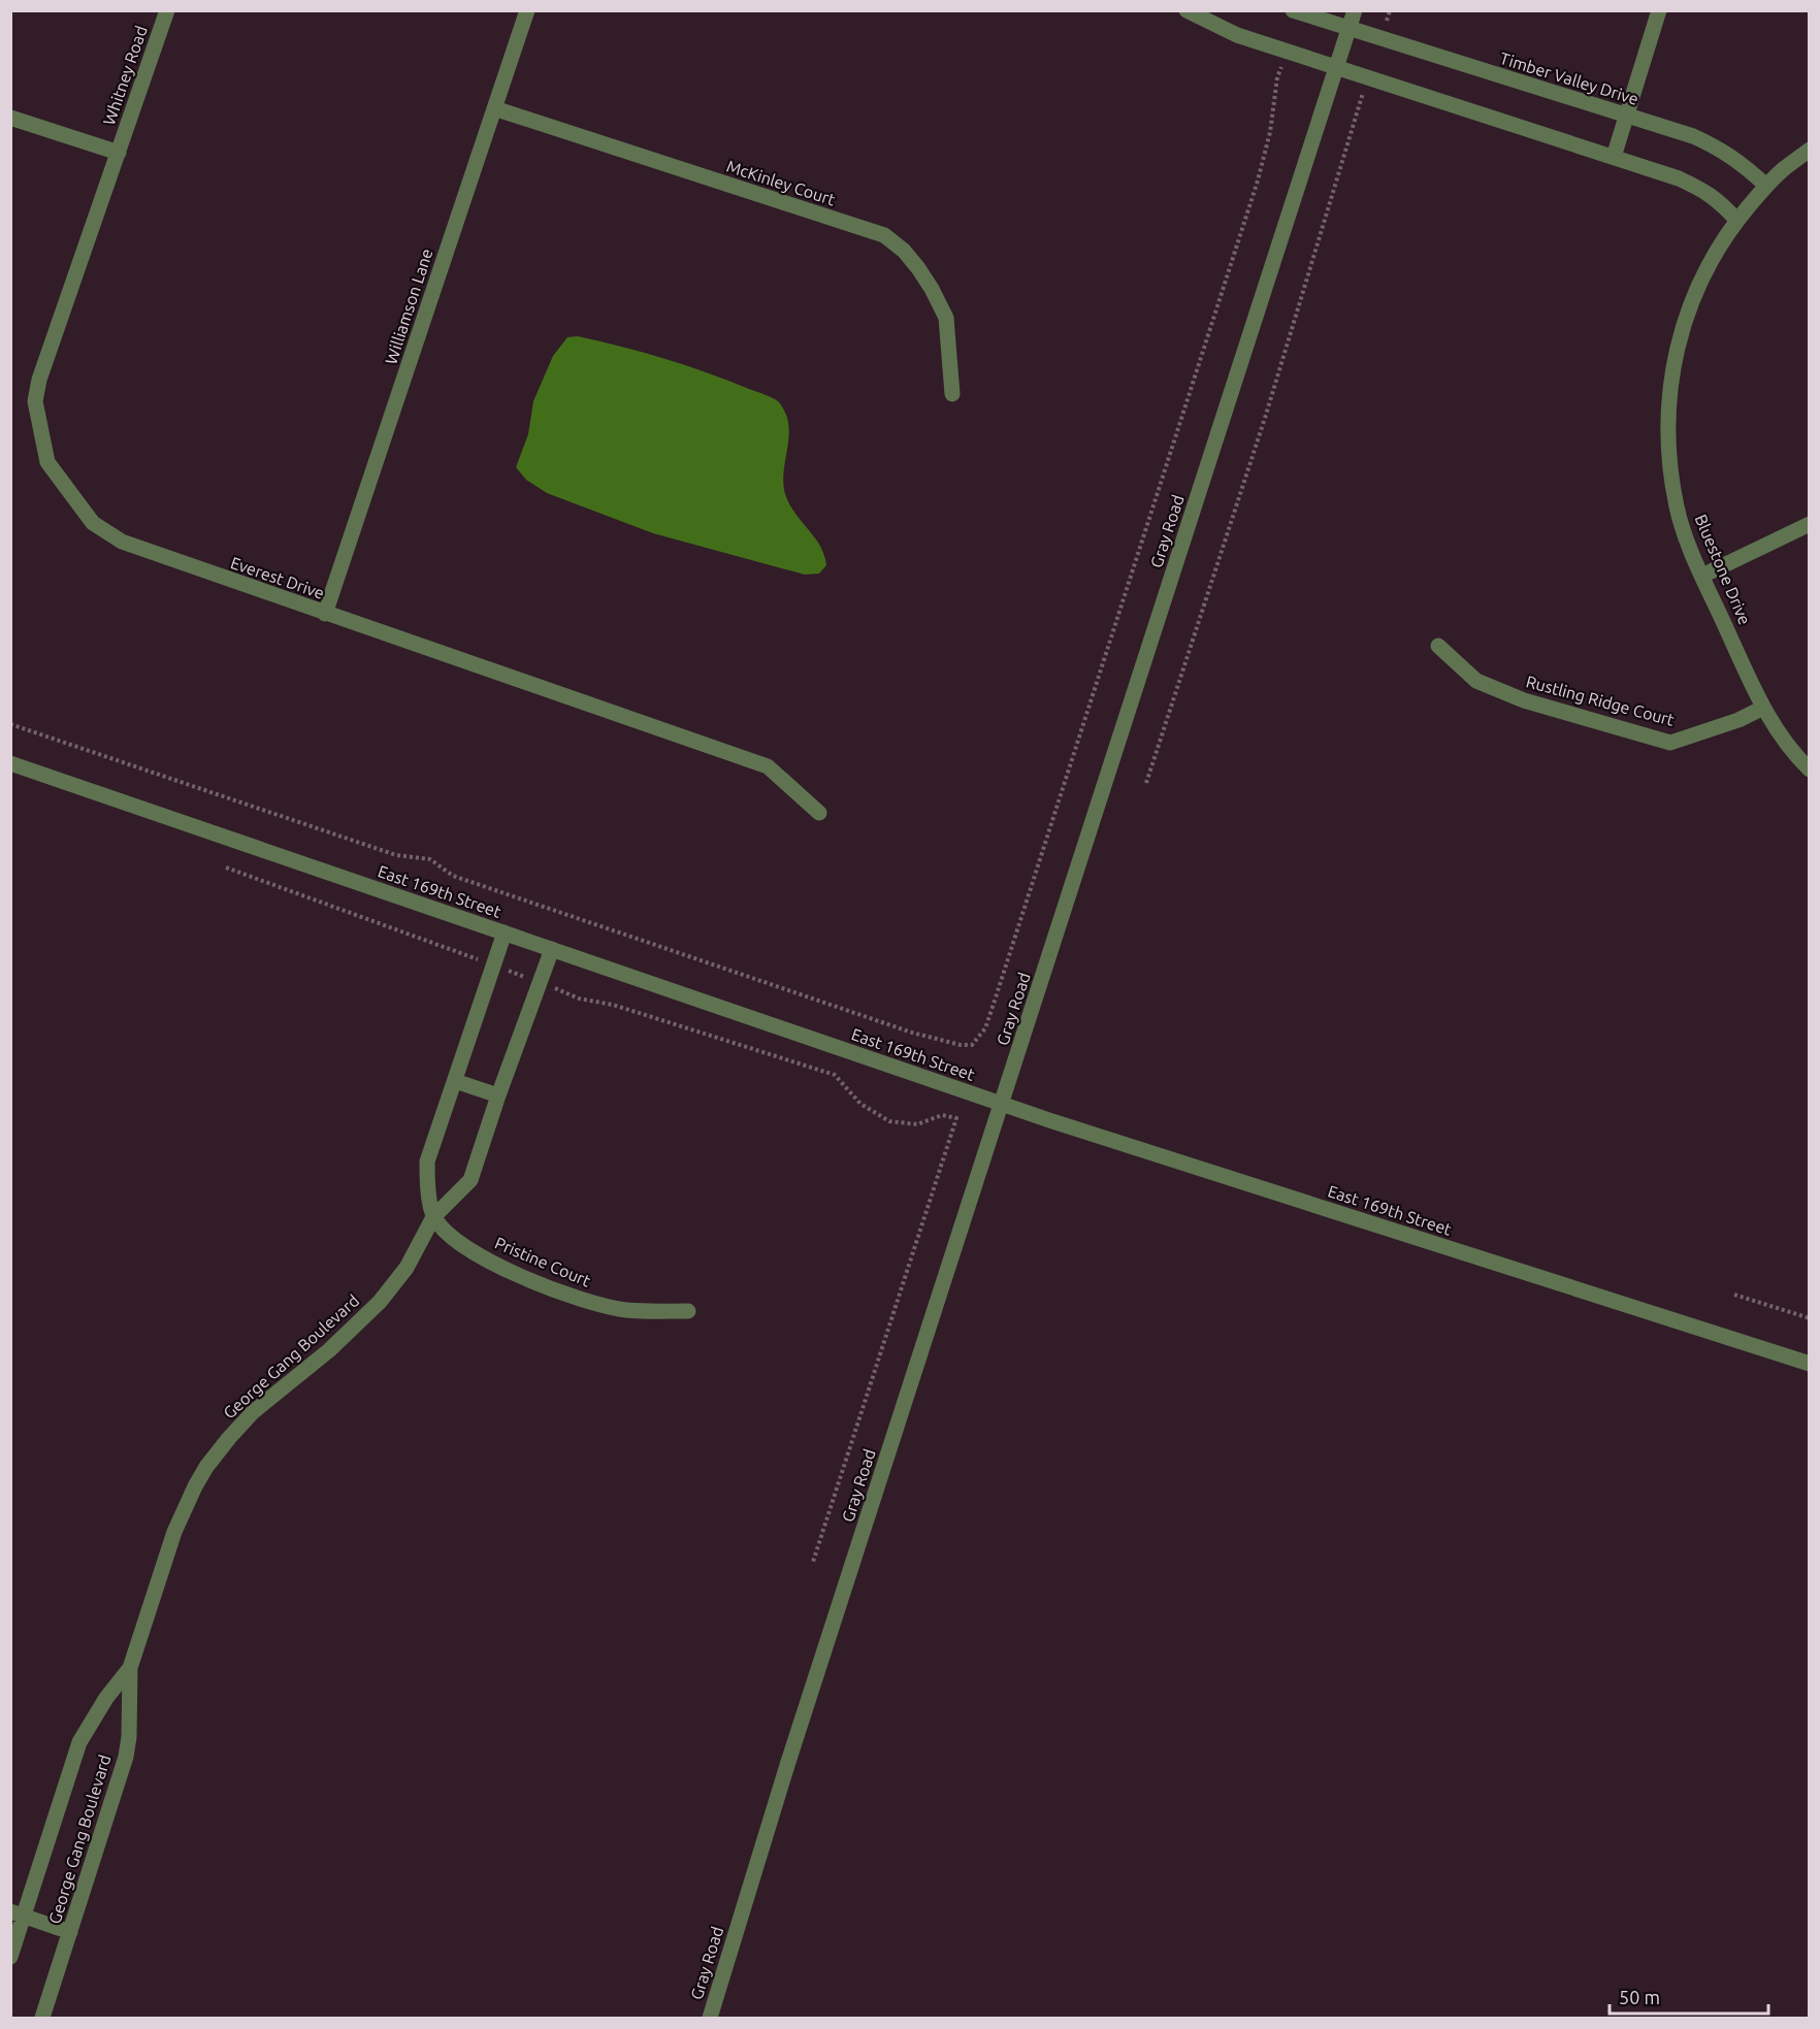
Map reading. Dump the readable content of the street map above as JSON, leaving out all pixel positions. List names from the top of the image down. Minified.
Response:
{"streets":{"street":["Whitney Road","Timber Valley Drive","McKinley Court","Williamson Lane","Gray Road","Bluestone Drive","Everest Drive","Rustling Ridge Court","East 169th Street","Pristine Court","George Gang Boulevard"]},"crossings":[["Whitney Road","Everest Drive"],["Timber Valley Drive","Gray Road"],["Timber Valley Drive","Bluestone Drive"],["McKinley Court","Williamson Lane"],["Williamson Lane","Everest Drive"],["Gray Road","East 169th Street"],["Bluestone Drive","Rustling Ridge Court"],["East 169th Street","George Gang Boulevard"],["Pristine Court","George Gang Boulevard"]],"scale_bar":"50 m"}
